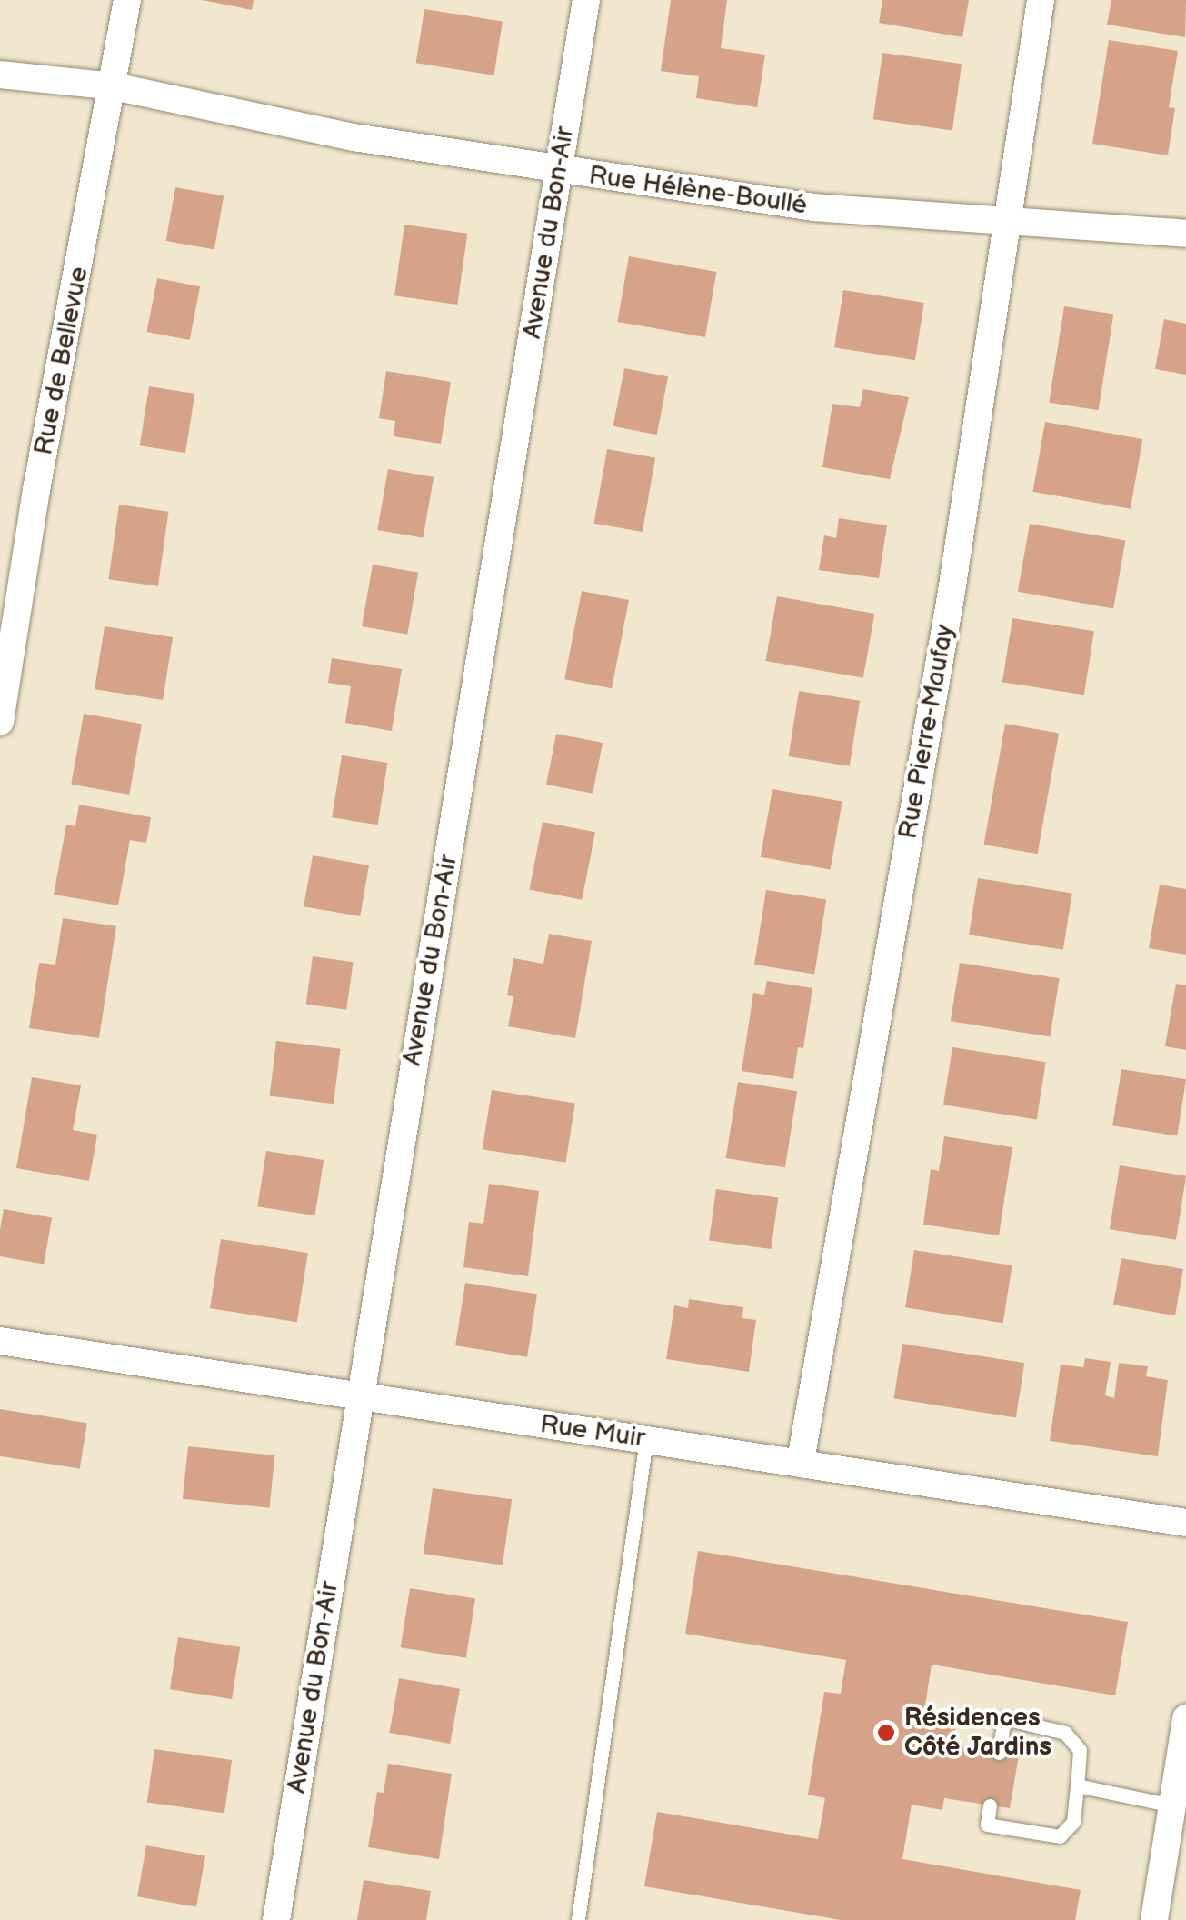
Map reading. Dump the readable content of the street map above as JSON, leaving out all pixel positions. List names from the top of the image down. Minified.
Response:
{"streets":{"street":["Rue Hélène-Boullé","Avenue du Bon-Air","Rue de Bellevue","Rue Pierre-Maufay","Rue Muir"]},"crossings":[["Rue Hélène-Boullé","Avenue du Bon-Air"],["Rue Hélène-Boullé","Rue de Bellevue"],["Rue Hélène-Boullé","Rue Pierre-Maufay"],["Avenue du Bon-Air","Rue Muir"],["Rue Pierre-Maufay","Rue Muir"]],"places":["Résidences Côté Jardins"]}
